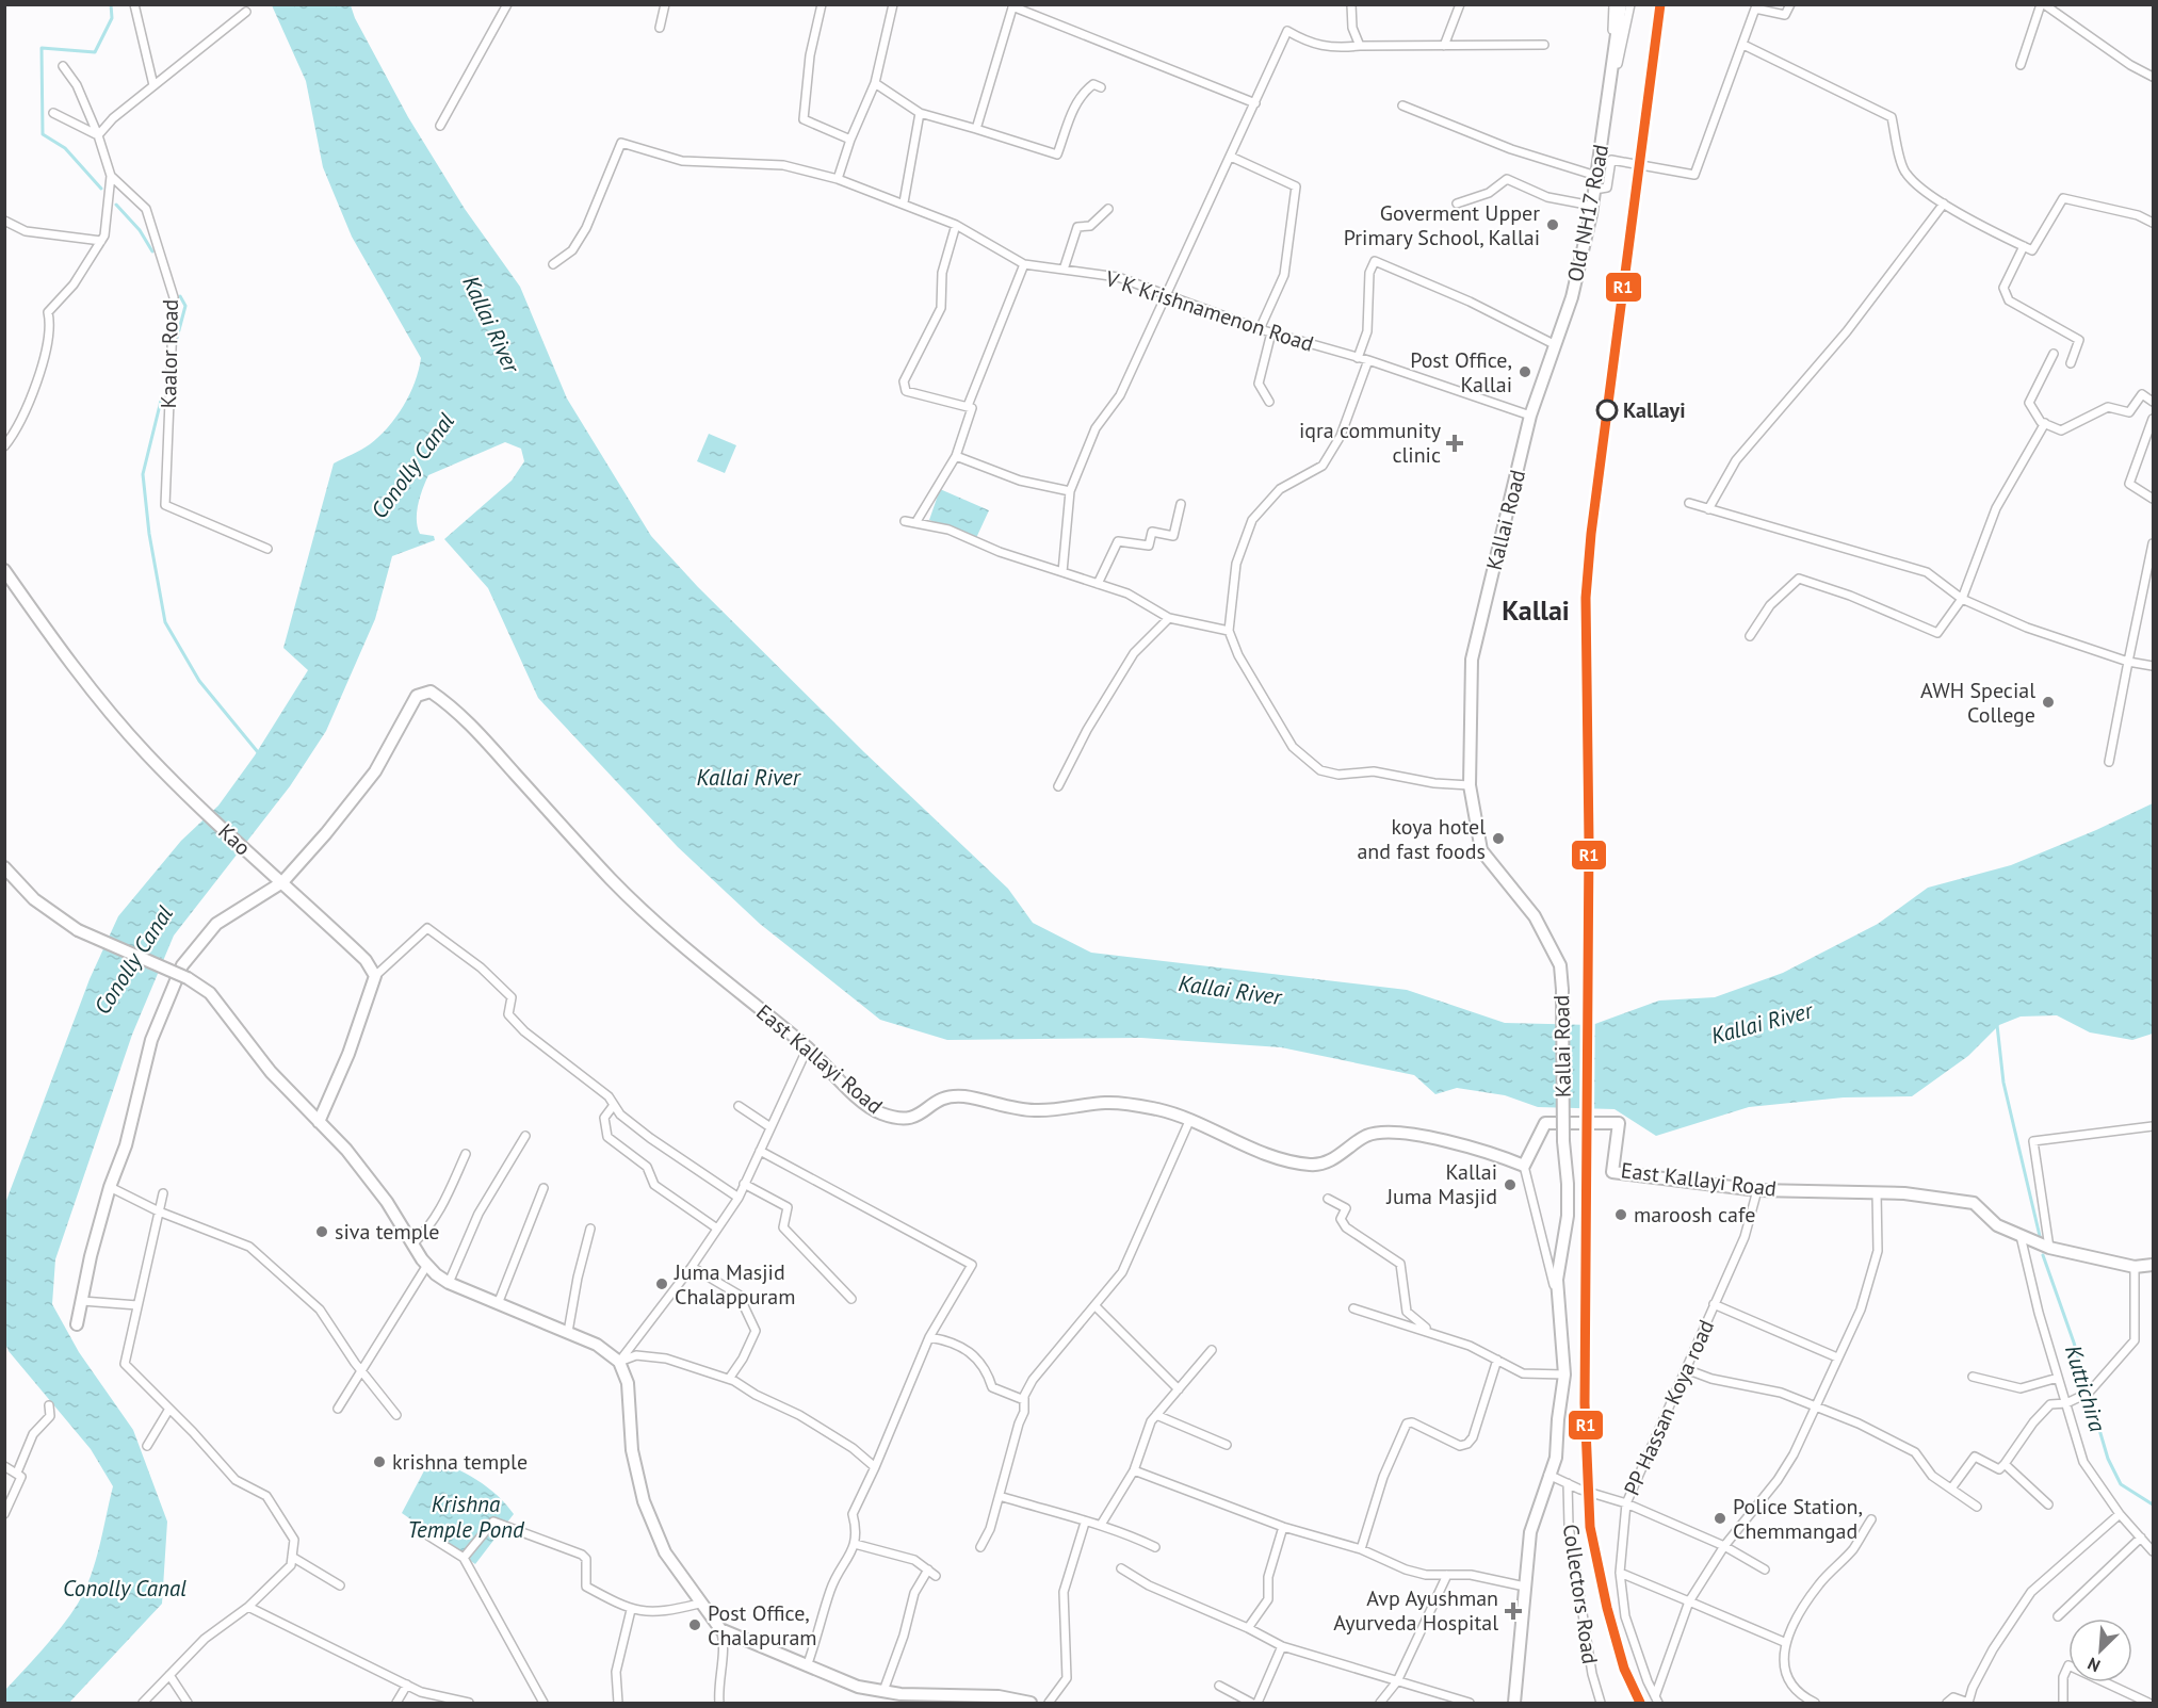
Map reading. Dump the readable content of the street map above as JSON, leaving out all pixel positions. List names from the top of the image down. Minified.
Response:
{"streets":{"street":["Old NH17 Road","V K Krishnamenon Road","Kaalor Road","Kallai Road","Kao","East Kallayi Road","PP Hassan Koya road","Collectors Road"]},"crossings":[["Old NH17 Road","V K Krishnamenon Road"],["Old NH17 Road","Kallai Road"],["V K Krishnamenon Road","Kallai Road"],["Kao","East Kallayi Road"],["East Kallayi Road","PP Hassan Koya road"]],"districts":["Kallai"],"water":["Kallai River","Conolly Canal","Kuttichira","Krishna Temple Pond"],"places":{"other":["Goverment Upper Primary School, Kallai","Post Office, Kallai","Kallayi","AWH Special College","koya hotel and fast foods","Kallai Juma Masjid","maroosh cafe","siva temple","Juma Masjid Chalappuram","krishna temple","Police Station, Chemmangad","Post Office, Chalapuram"],"health":["iqra community clinic","Avp Ayushman Ayurveda Hospital"]},"lines":["transit line R1"],"north":"bottom left"}
